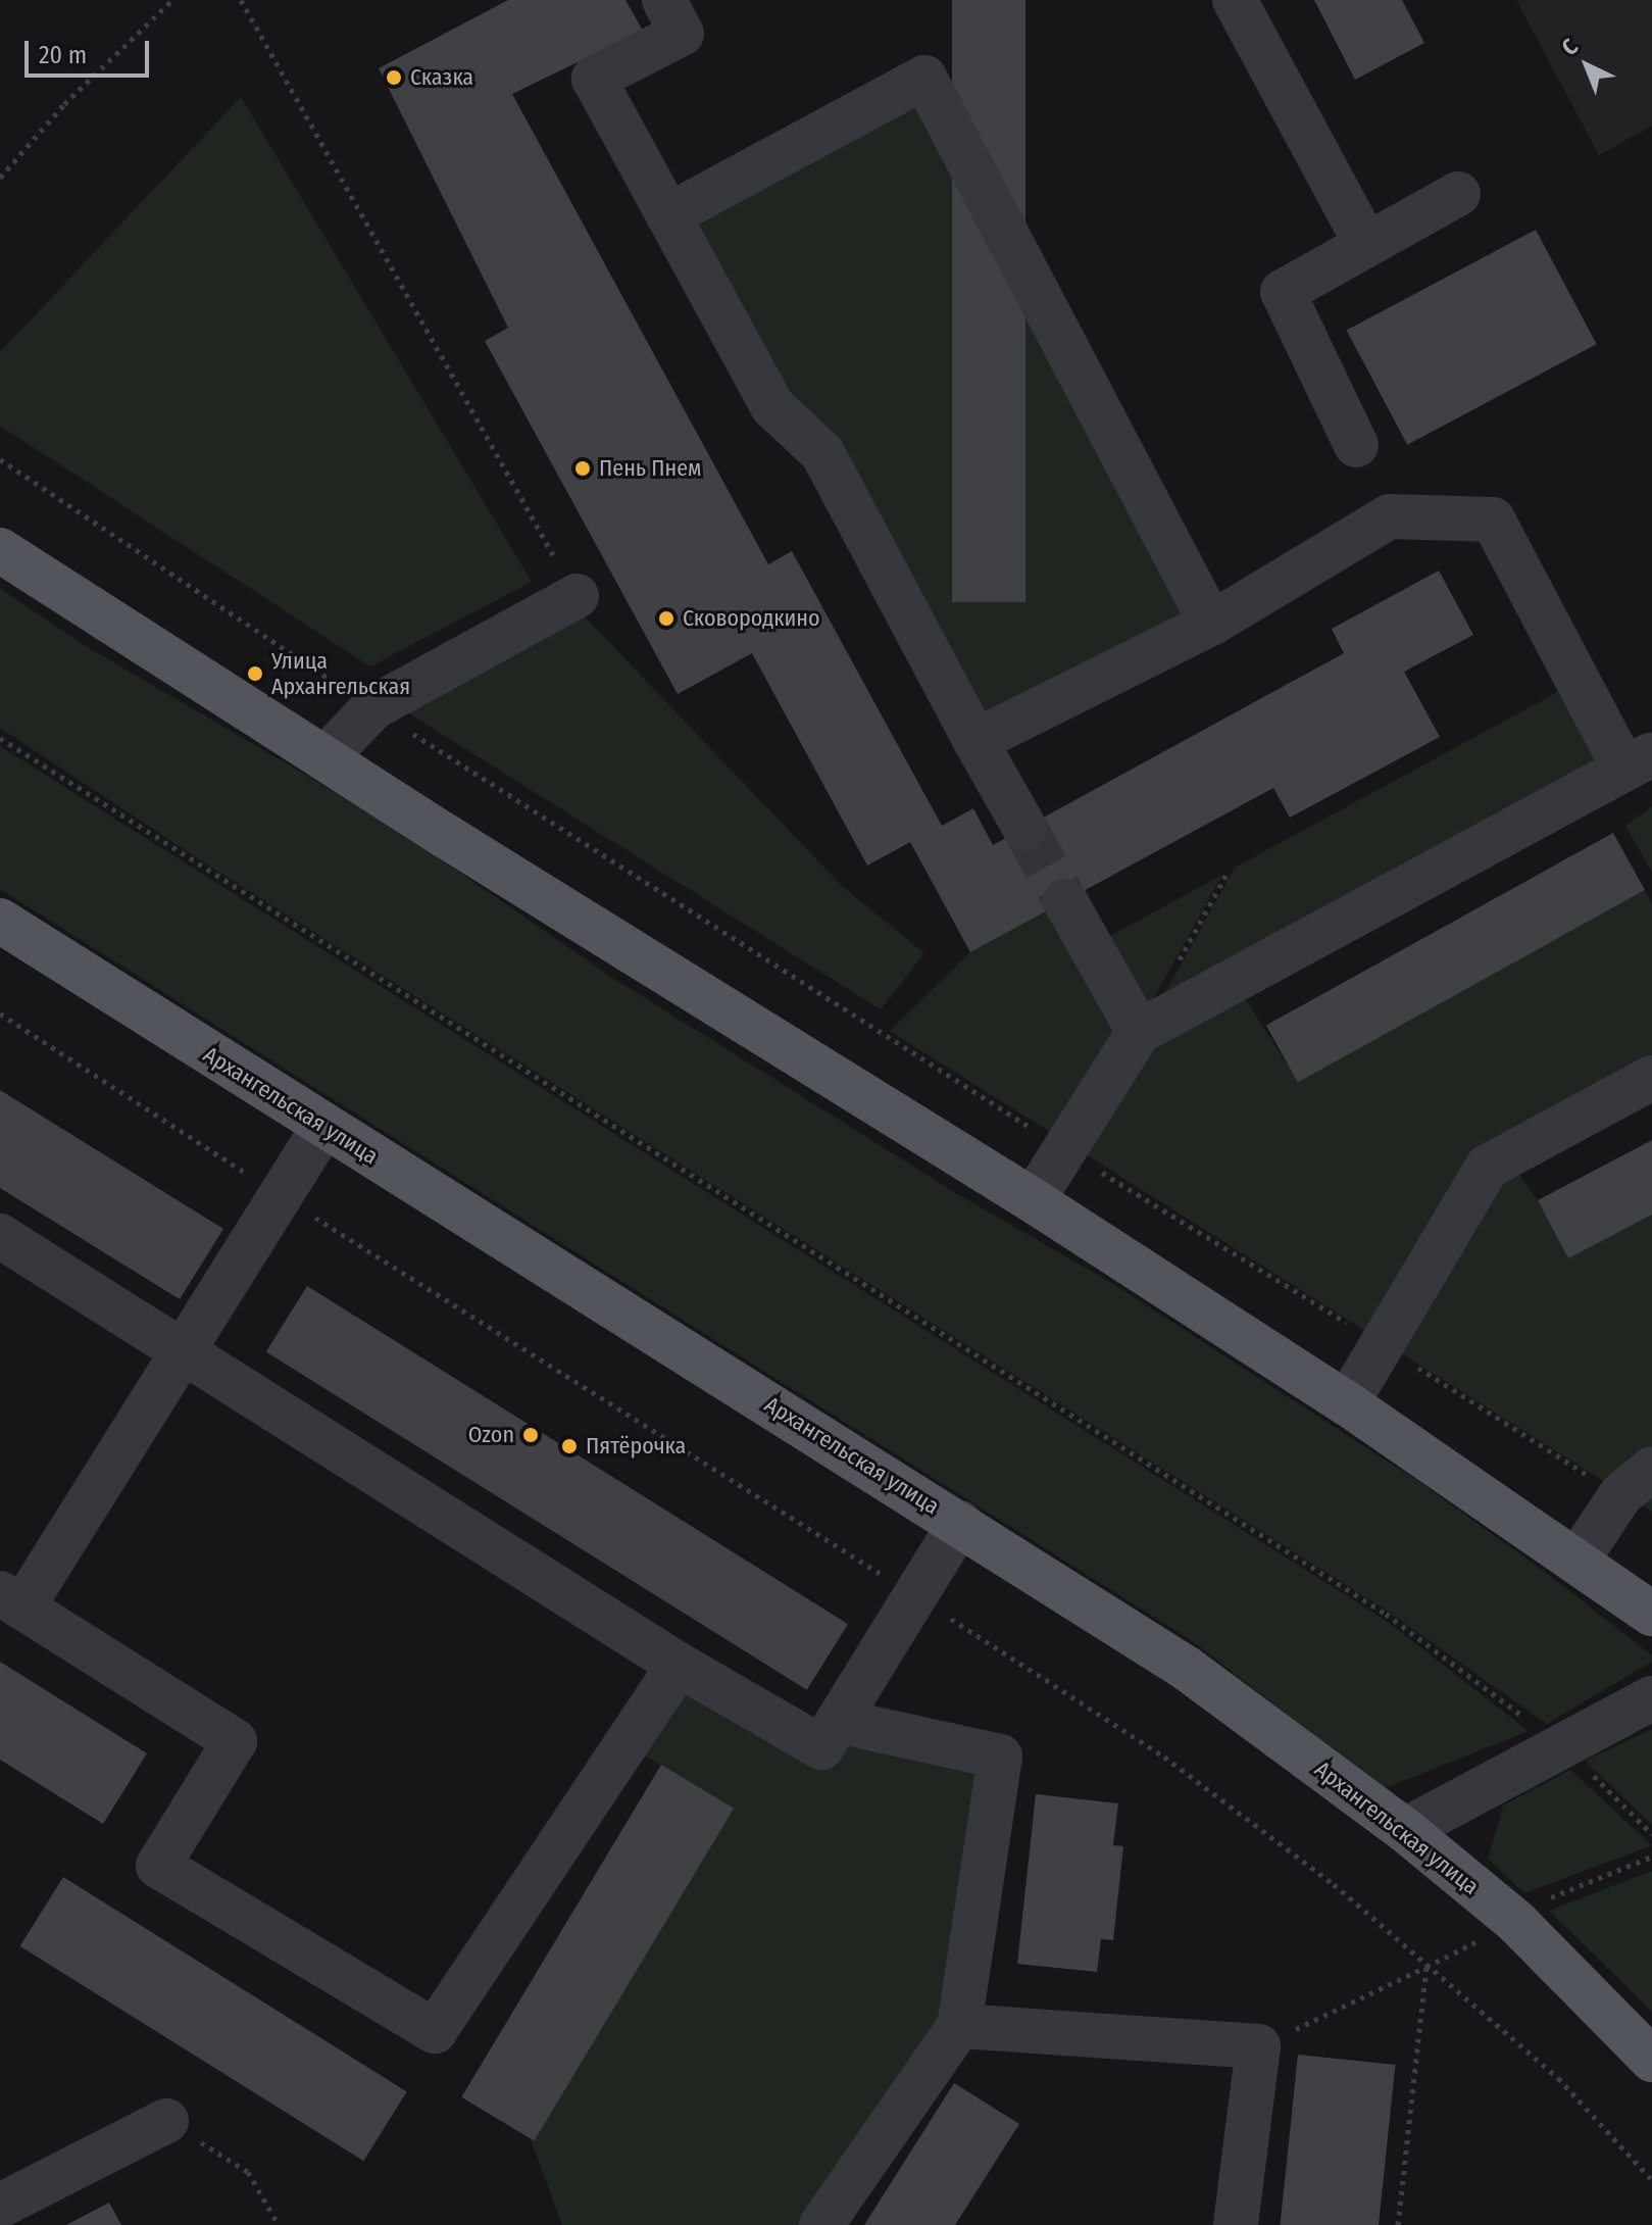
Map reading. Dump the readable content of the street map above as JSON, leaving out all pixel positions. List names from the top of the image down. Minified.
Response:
{"streets":{"main road":["Архангельская улица"]},"places":["Сказка","Пень Пнем","Сковородкино","Улица Архангельская","Ozon","Пятёрочка"],"scale_bar":"20 m","north":"top left"}
